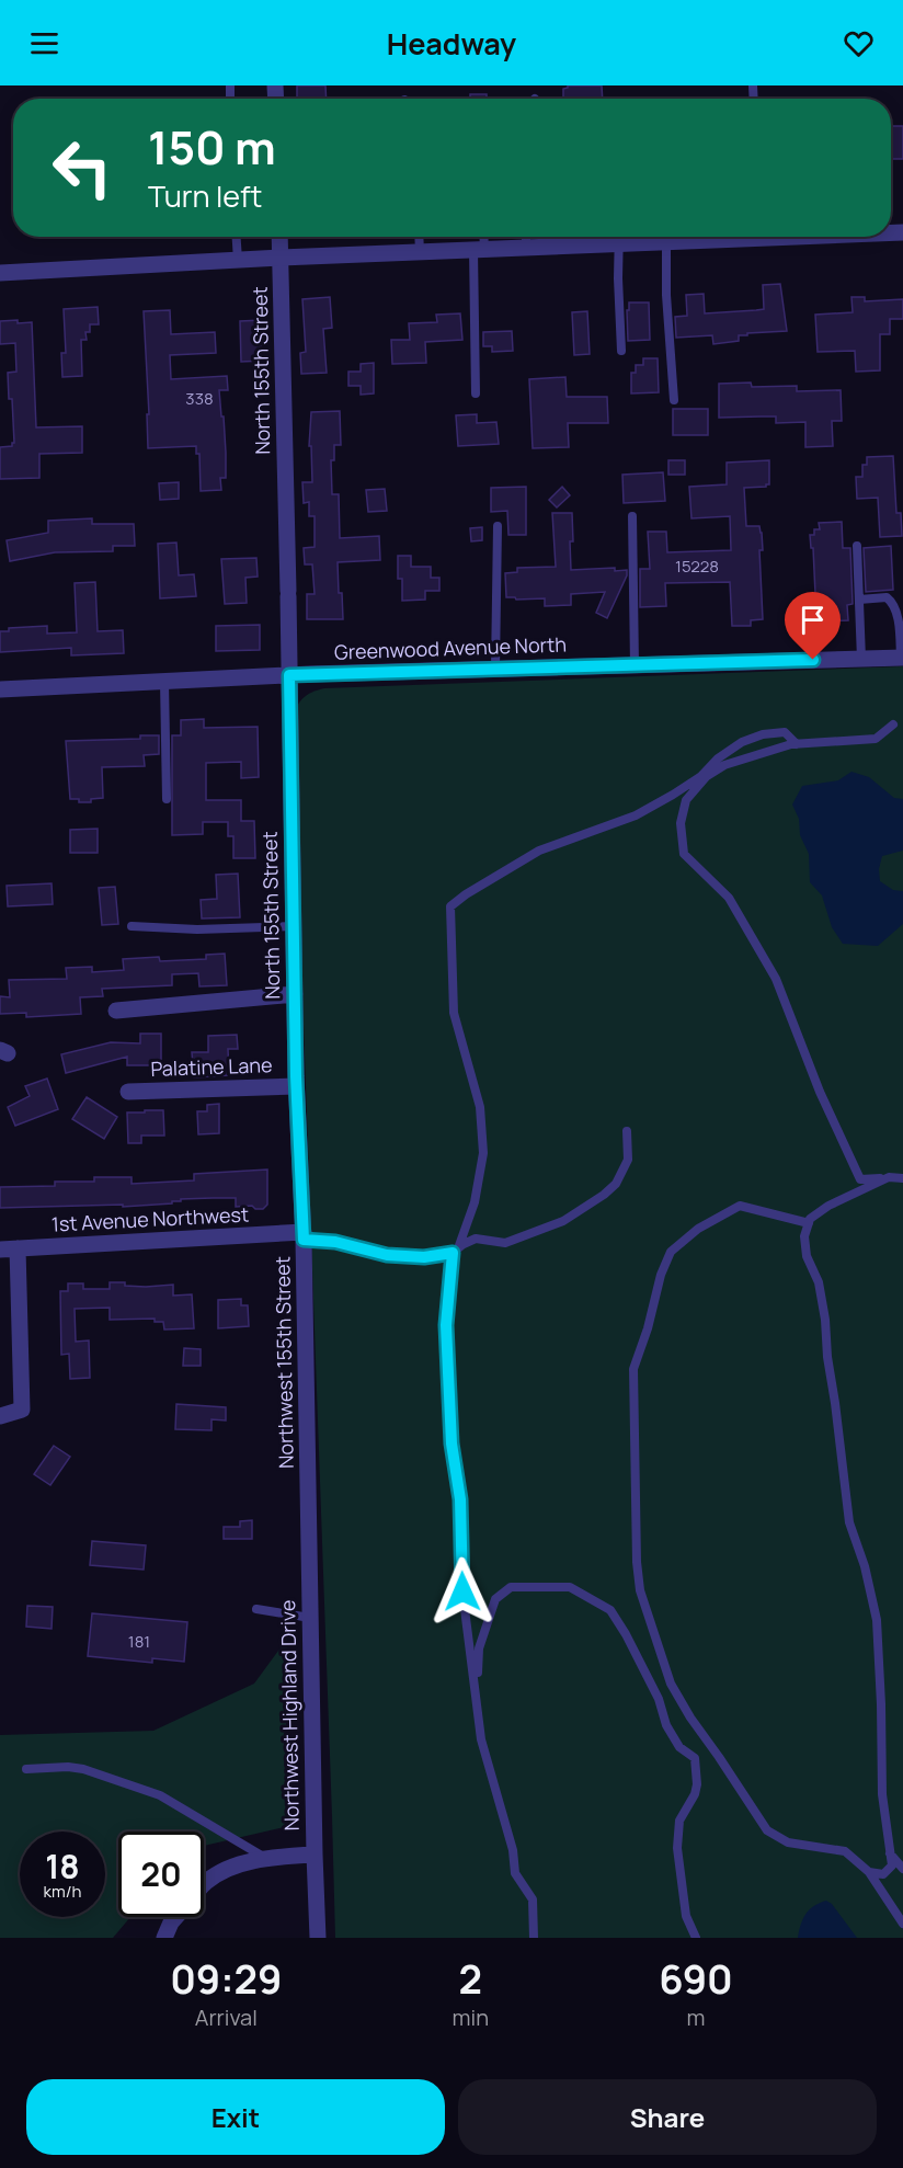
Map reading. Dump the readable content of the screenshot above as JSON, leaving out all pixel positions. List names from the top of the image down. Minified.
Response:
{"streets":{"street":["North 155th Street","Greenwood Avenue North","Palatine Lane","1st Avenue Northwest","Northwest 155th Street","Northwest Highland Drive"]},"crossings":[["North 155th Street","Greenwood Avenue North"],["North 155th Street","Palatine Lane"],["North 155th Street","1st Avenue Northwest"],["North 155th Street","Northwest 155th Street"],["1st Avenue Northwest","Northwest 155th Street"],["Northwest 155th Street","Northwest Highland Drive"]],"house_numbers":["338","15228","181"],"page":{"header":"Headway","turn":["150 m","Turn left"],"speed":"18 km/h","limit":"20","eta":["09:29","Arrival","2","min","690","m"],"buttons":["Exit","Share"]}}
